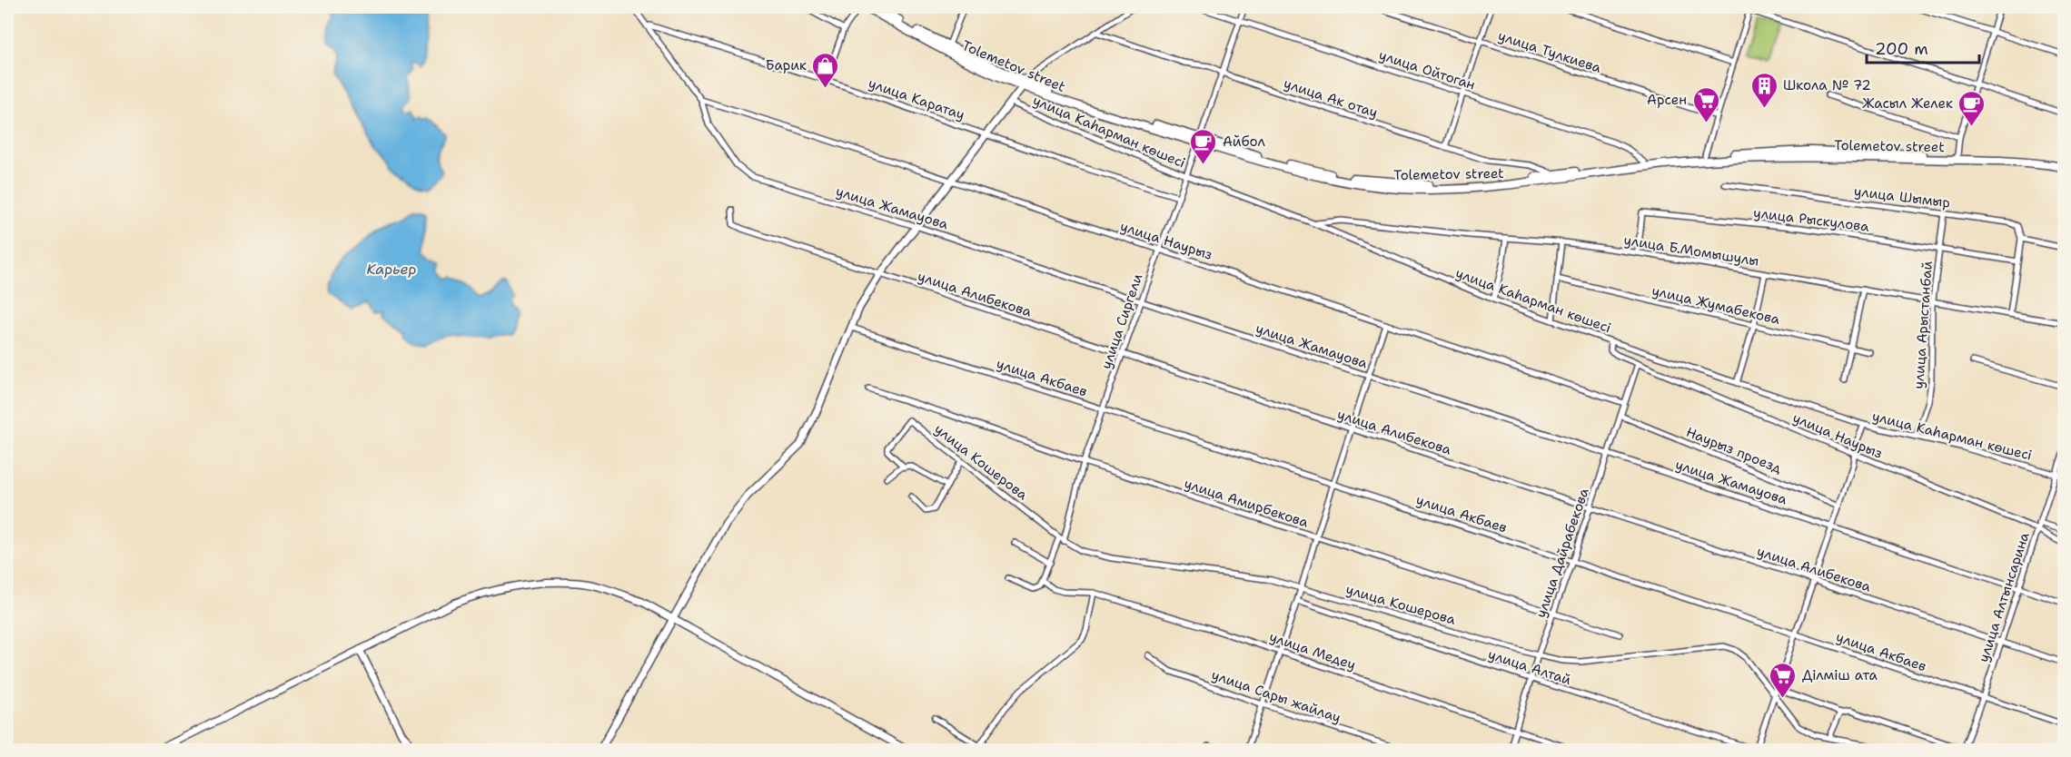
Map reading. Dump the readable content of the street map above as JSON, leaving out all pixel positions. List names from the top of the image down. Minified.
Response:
{"streets":{"main road":["Tolemetov street"],"street":["улица Тулкиева","улица Ойтоган","улица Ак отау","улица Каратау","улица Каһарман көшесі","улица Шымыр","улица Жамауова","улица Рыскулова","улица Наурыз","улица Б.Момышулы","улица Алибекова","улица Жумабекова","улица Сиргели","улица Арыстанбай","улица Акбаев","Наурыз проезд","улица Кошерова","улица Амирбекова","улица Дайрабекова","улица Алтынсарина","улица Медеу","улица Алтай","улица Сары жайлау"]},"crossings":[["Tolemetov street","улица Ойтоган"],["Tolemetov street","улица Ак отау"],["Tolemetov street","улица Сиргели"],["улица Ойтоган","улица Сиргели"],["улица Ак отау","улица Сиргели"],["улица Каратау","улица Жамауова"],["улица Каратау","улица Сиргели"],["улица Каһарман көшесі","улица Наурыз"],["улица Каһарман көшесі","улица Б.Момышулы"],["улица Каһарман көшесі","улица Сиргели"],["улица Каһарман көшесі","улица Арыстанбай"],["улица Каһарман көшесі","улица Алтынсарина"],["улица Шымыр","улица Арыстанбай"],["улица Жамауова","улица Наурыз"],["улица Жамауова","улица Сиргели"],["улица Жамауова","улица Дайрабекова"],["улица Жамауова","улица Алтынсарина"],["улица Рыскулова","улица Б.Момышулы"],["улица Рыскулова","улица Арыстанбай"],["улица Наурыз","улица Сиргели"],["улица Наурыз","улица Дайрабекова"],["улица Наурыз","улица Алтынсарина"],["улица Б.Момышулы","улица Арыстанбай"],["улица Алибекова","улица Сиргели"],["улица Алибекова","улица Дайрабекова"],["улица Алибекова","улица Алтынсарина"],["улица Сиргели","улица Акбаев"],["улица Сиргели","улица Кошерова"],["улица Сиргели","улица Амирбекова"],["улица Сиргели","улица Медеу"],["улица Акбаев","улица Дайрабекова"],["улица Акбаев","улица Алтынсарина"],["Наурыз проезд","улица Дайрабекова"],["улица Кошерова","улица Дайрабекова"],["улица Амирбекова","улица Дайрабекова"],["улица Дайрабекова","улица Медеу"],["улица Дайрабекова","улица Алтай"]],"water":["Карьер"],"places":{"shop":["Барик"],"building":["Школа № 72"],"supermarket":["Арсен","Ділміш ата"],"cafe":["Жасыл Желек","Айбол"]},"scale_bar":"200 m"}
